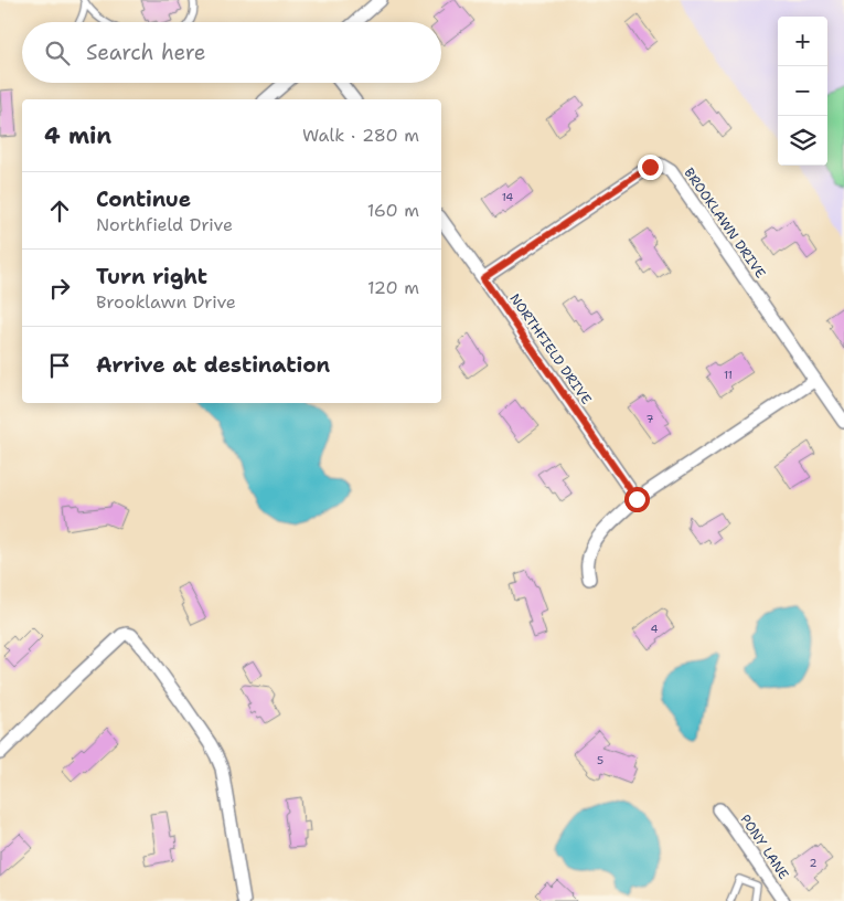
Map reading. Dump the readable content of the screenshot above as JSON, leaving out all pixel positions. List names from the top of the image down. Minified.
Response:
{"streets":{"street":["BROOKLAWN DRIVE","NORTHFIELD DRIVE","PONY LANE"]},"crossings":[["BROOKLAWN DRIVE","NORTHFIELD DRIVE"]],"house_numbers":["14","11","7","4","5","2"],"page":{"map_buttons":["+","−"],"search":"Search here","heading":["4 min","Walk · 280 m"],"list":[["Continue","Northfield Drive","160 m"],["Turn right","Brooklawn Drive","120 m"],"Arrive at destination"]}}
